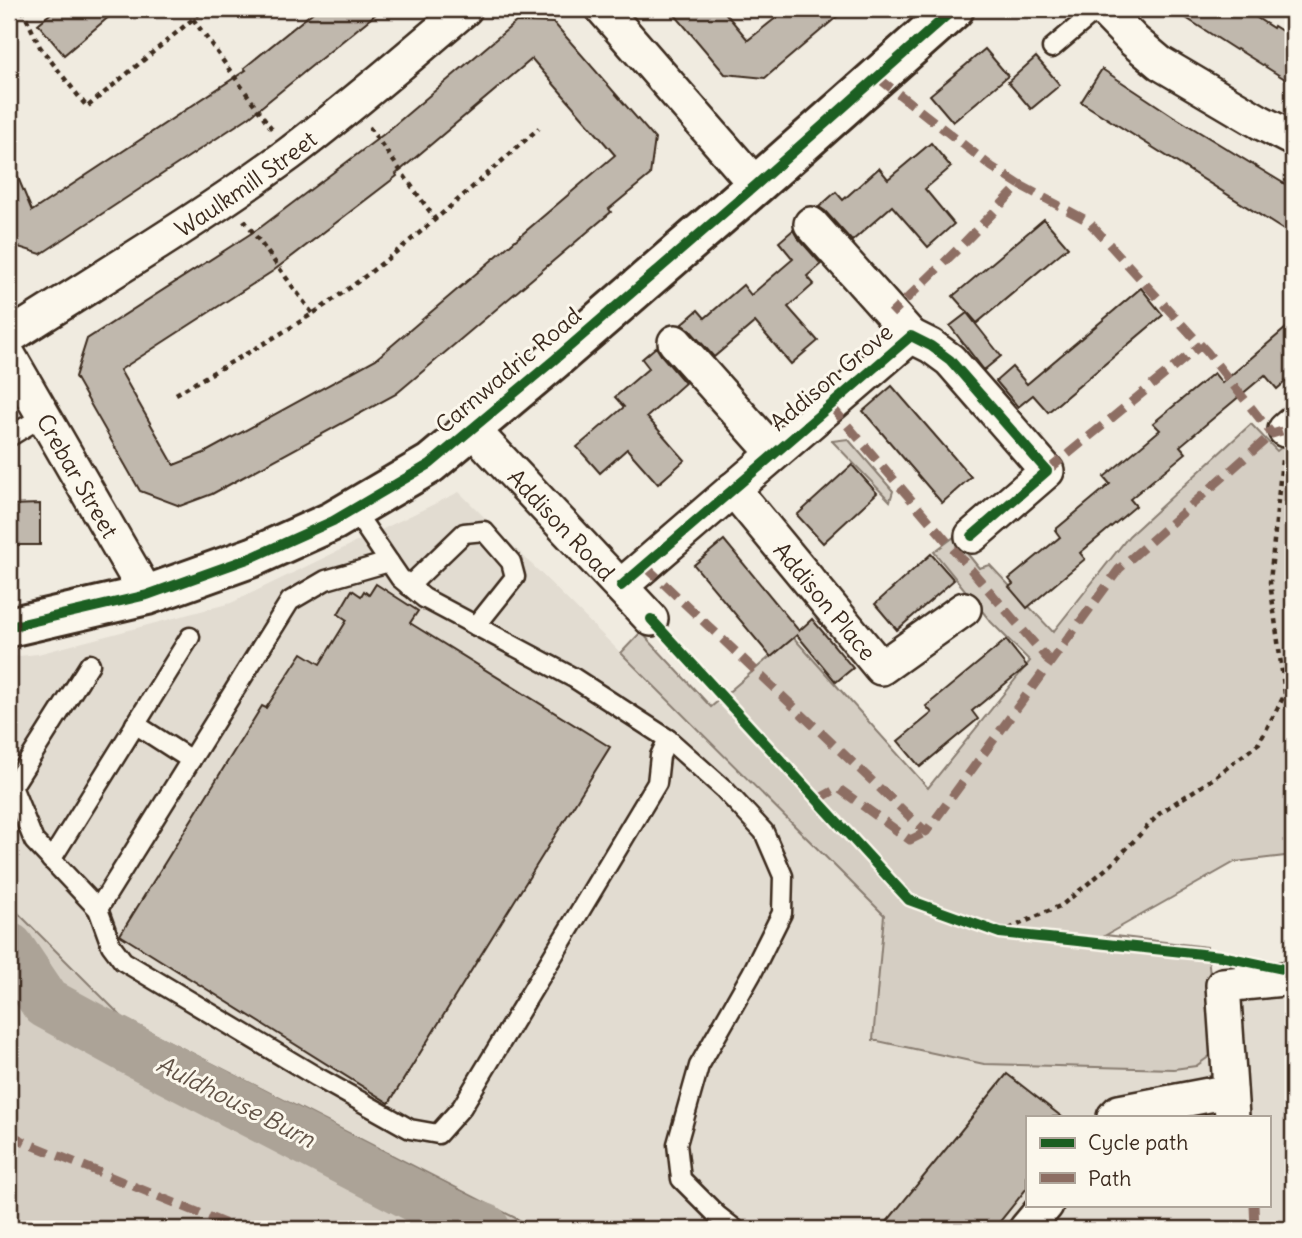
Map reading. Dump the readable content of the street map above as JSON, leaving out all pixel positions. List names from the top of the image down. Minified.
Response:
{"streets":{"street":["Waulkmill Street","Carnwadric Road","Addison Grove","Crebar Street","Addison Road","Addison Place"]},"crossings":[["Carnwadric Road","Crebar Street"],["Carnwadric Road","Addison Road"],["Addison Grove","Addison Road"],["Addison Grove","Addison Place"]],"water":["Auldhouse Burn"],"legend":["Cycle path","Path"]}
